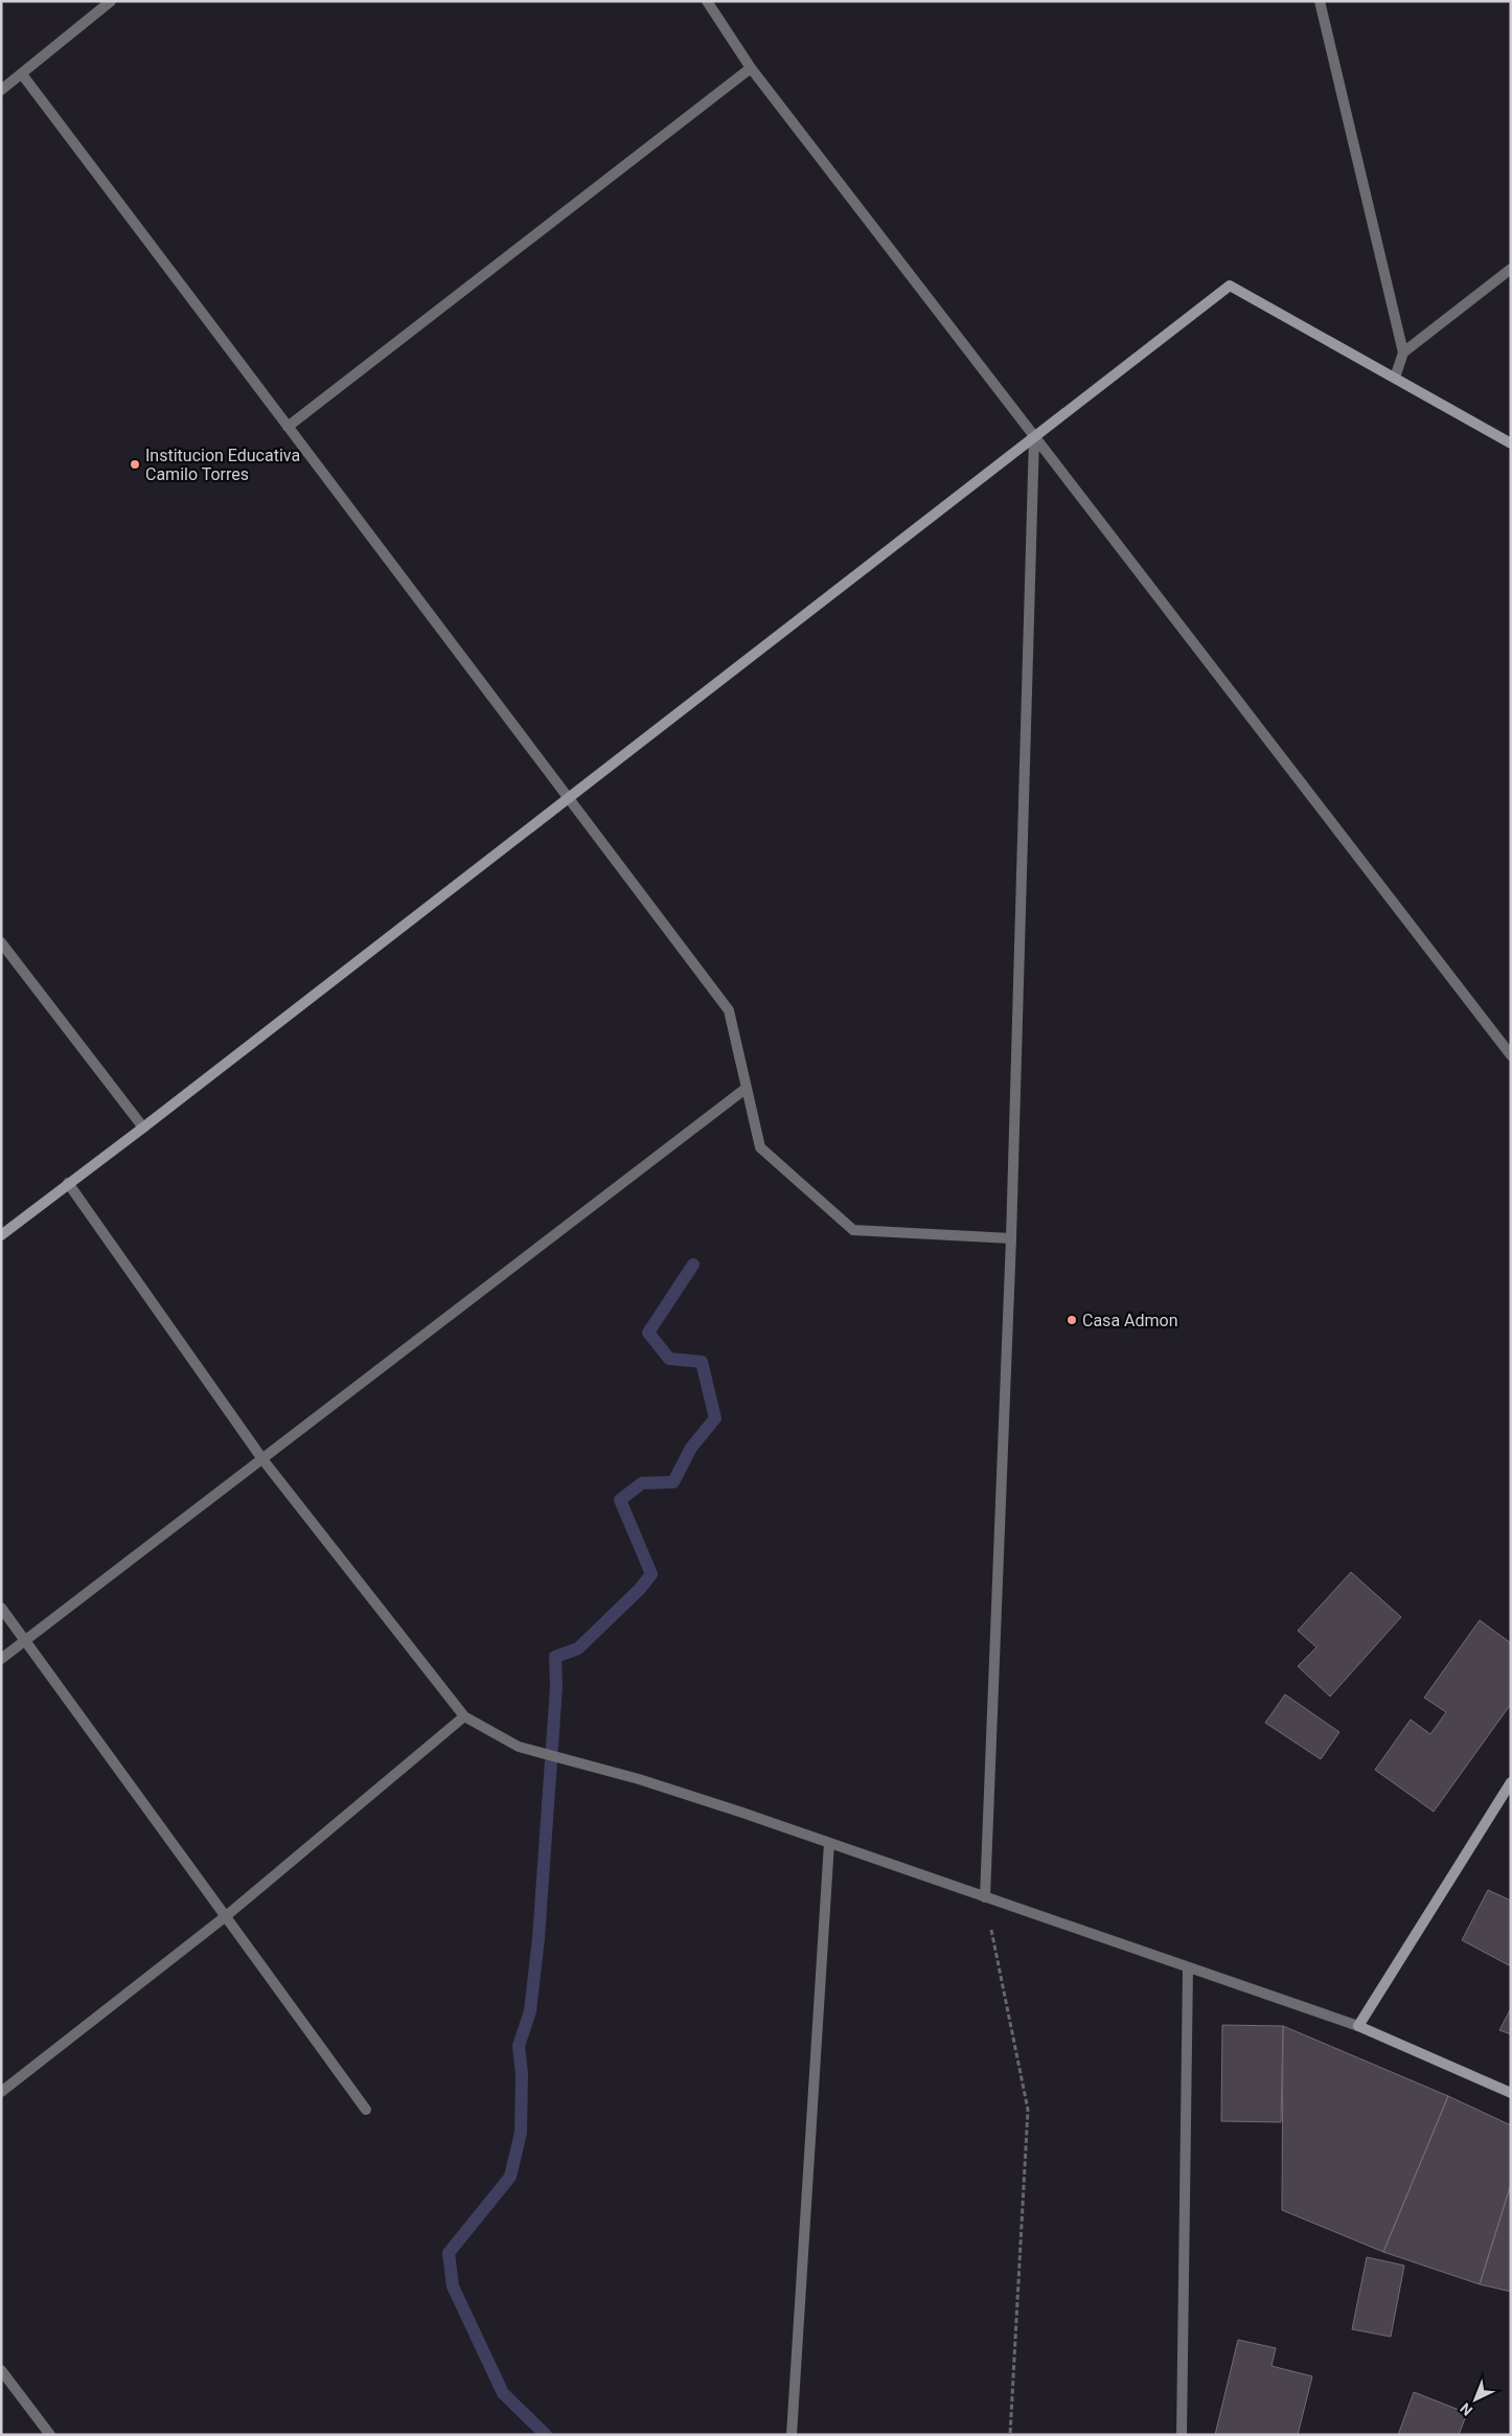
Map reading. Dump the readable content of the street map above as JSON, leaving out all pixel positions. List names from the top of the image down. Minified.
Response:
{"places":["Institucion Educativa Camilo Torres","Casa Admon"],"north":"bottom left"}
